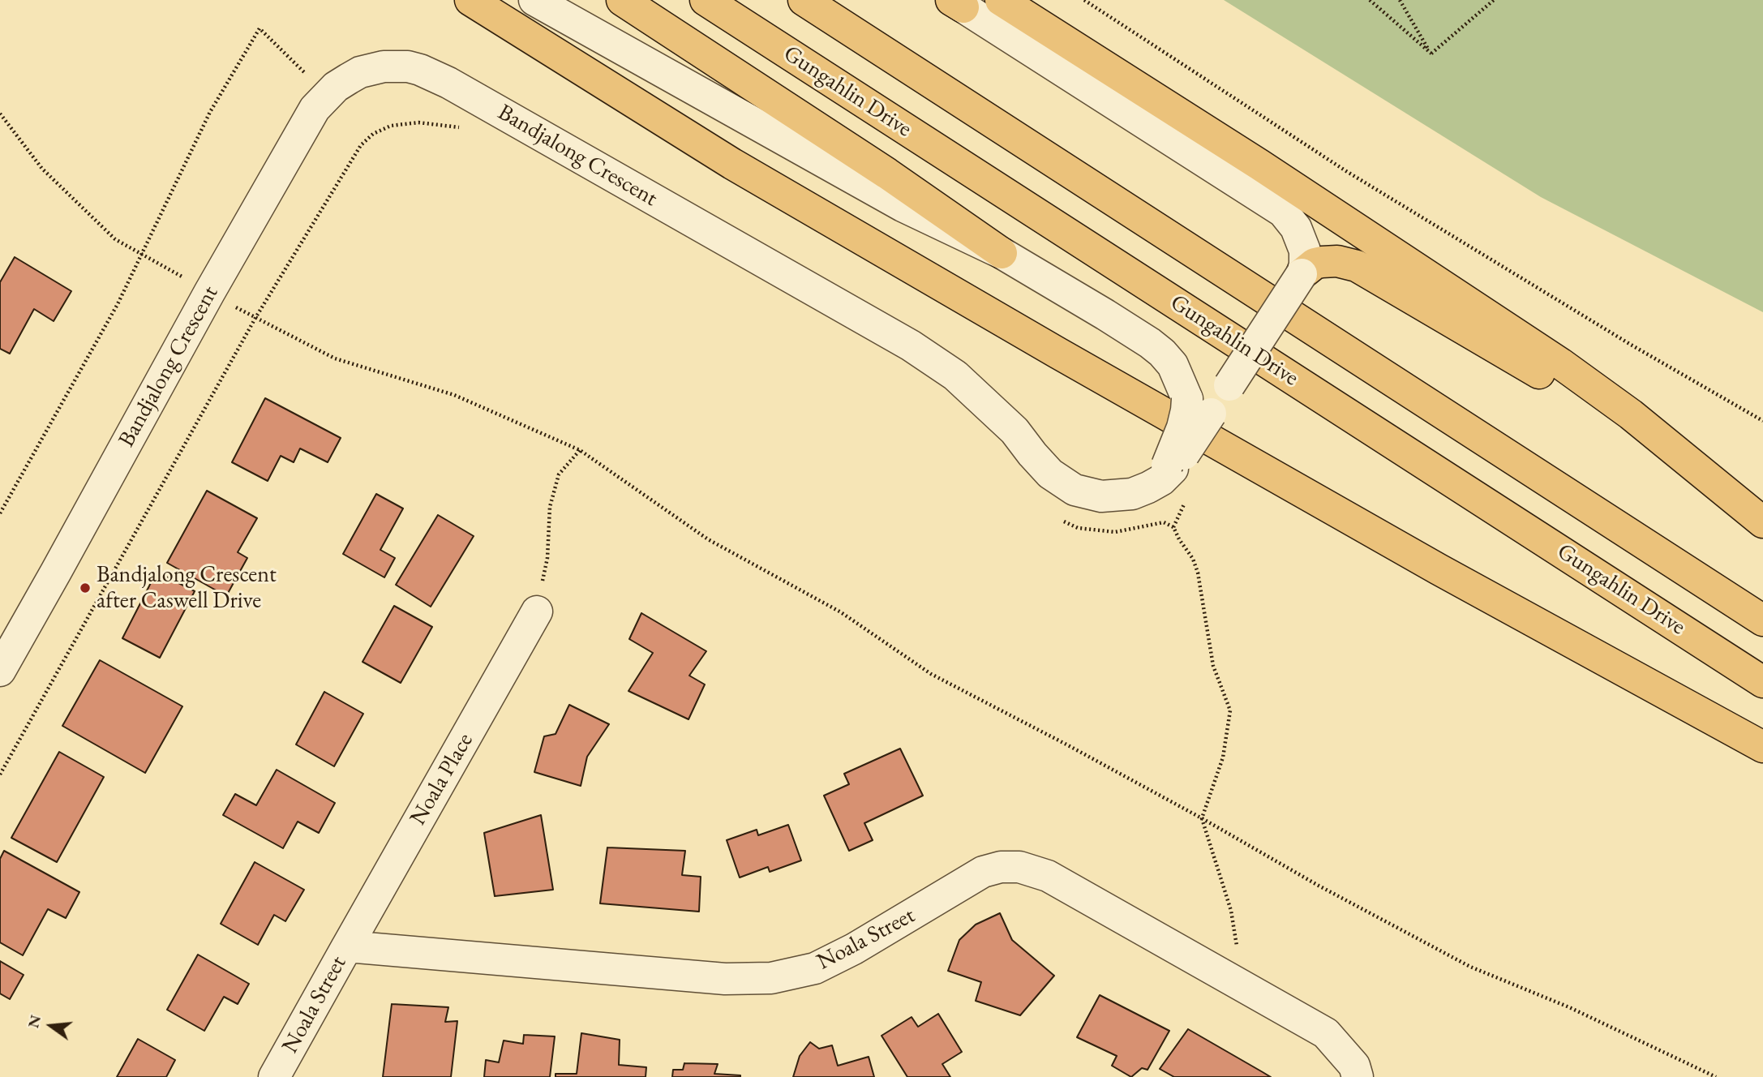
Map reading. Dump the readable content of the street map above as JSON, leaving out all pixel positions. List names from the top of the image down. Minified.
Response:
{"streets":{"highway":["Gungahlin Drive"],"street":["Bandjalong Crescent","Noala Place","Noala Street"]},"crossings":[["Noala Place","Noala Street"]],"places":["Bandjalong Crescent after Caswell Drive"],"north":"left"}
